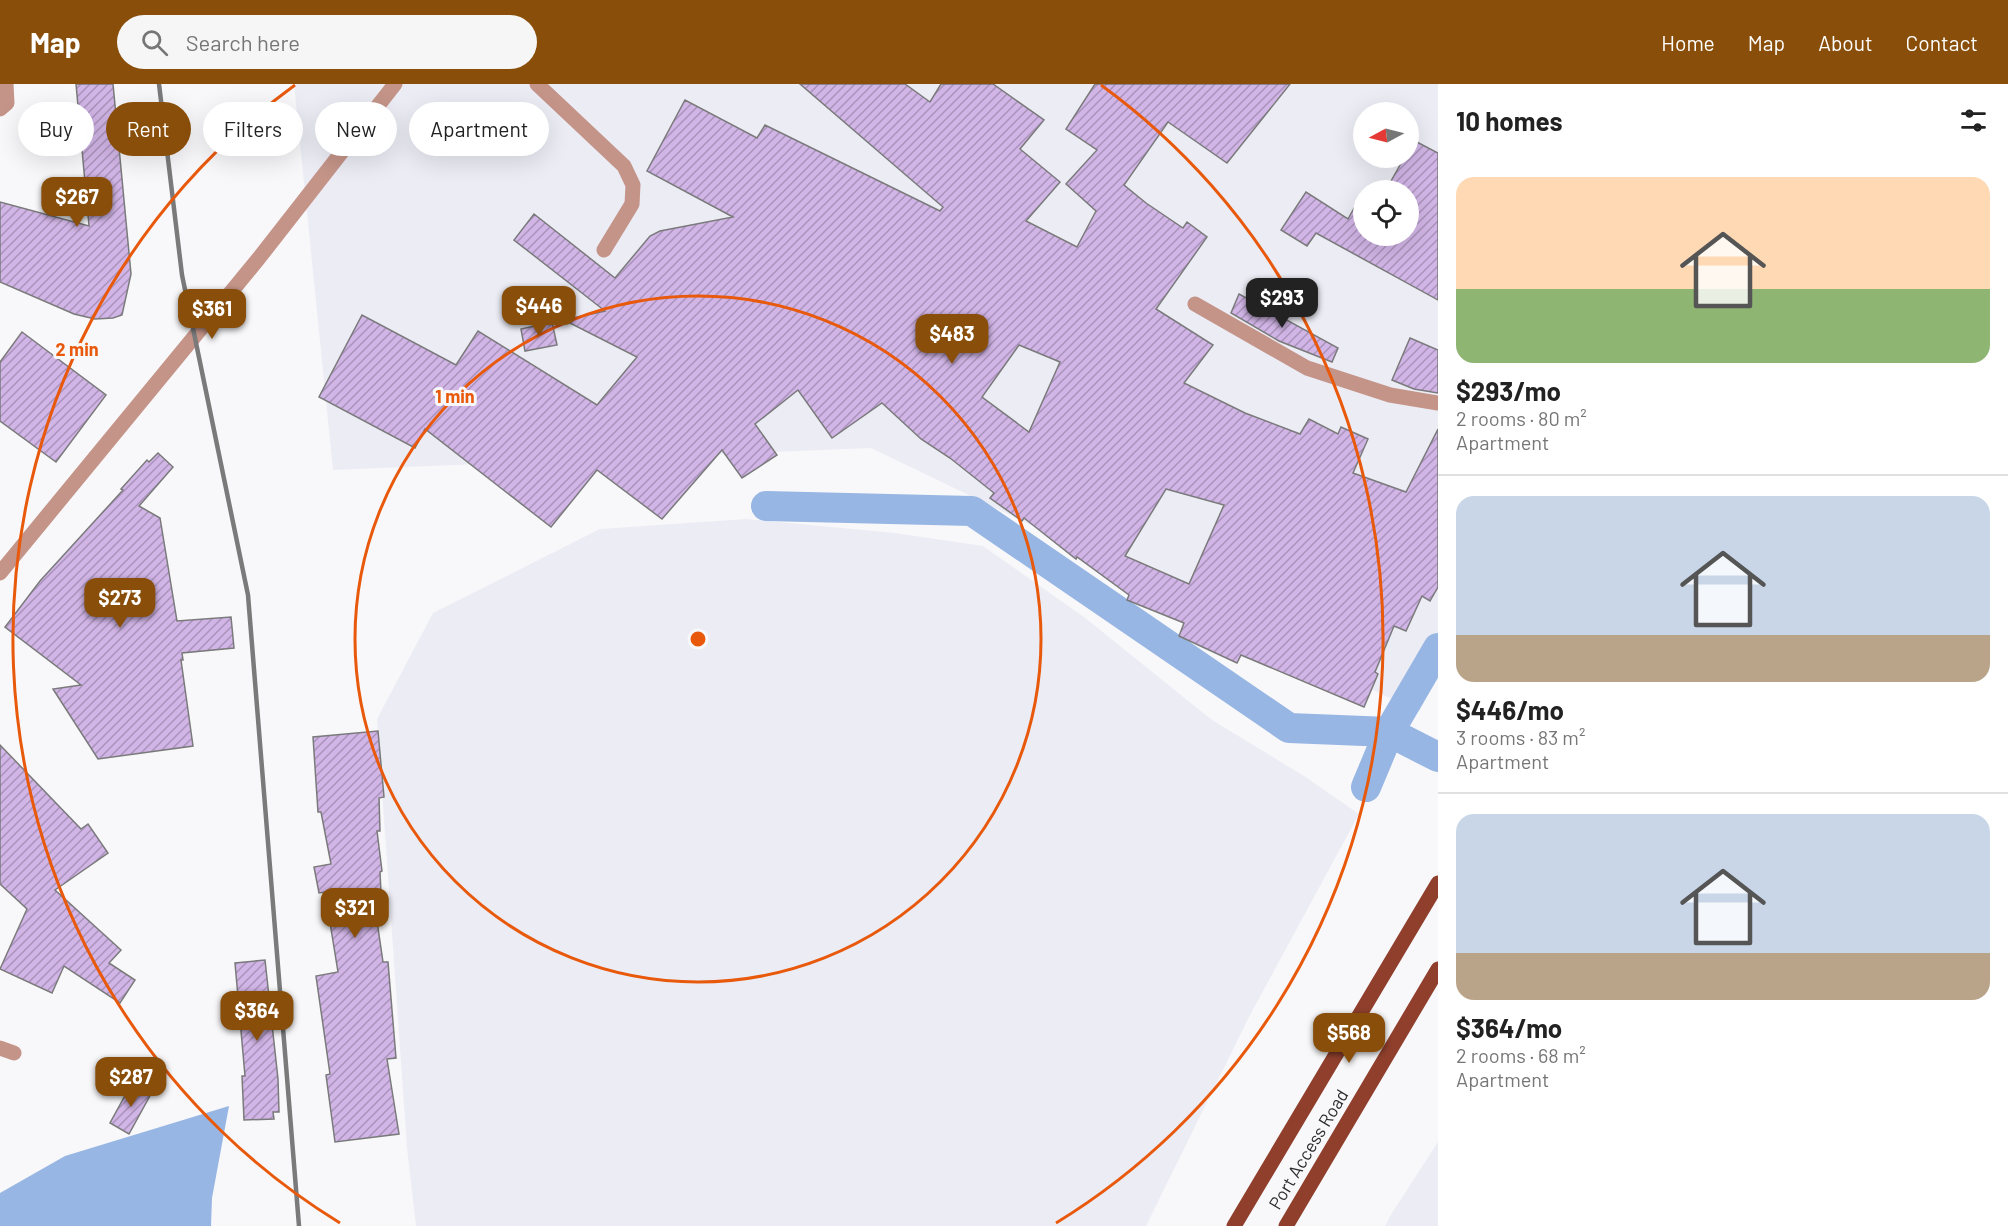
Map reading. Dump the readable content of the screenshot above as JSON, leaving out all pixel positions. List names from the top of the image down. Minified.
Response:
{"streets":{"main road":["Port Access Road"]},"north":"left","page":{"header":"Map","search":"Search here","nav":["Home","Map","About","Contact"],"heading":"10 homes","chip":["Buy","Rent","Filters","New","Apartment"],"list":[{"name":"$293/mo","note":"2 rooms · 80 m² · Apartment"},{"name":"$446/mo","note":"3 rooms · 83 m² · Apartment"},{"name":"$364/mo","note":"2 rooms · 68 m² · Apartment"}],"price":["$267","$293","$446","$361","$483","$273","$321","$364","$568","$287"]},"rings":["2 min","1 min"]}
